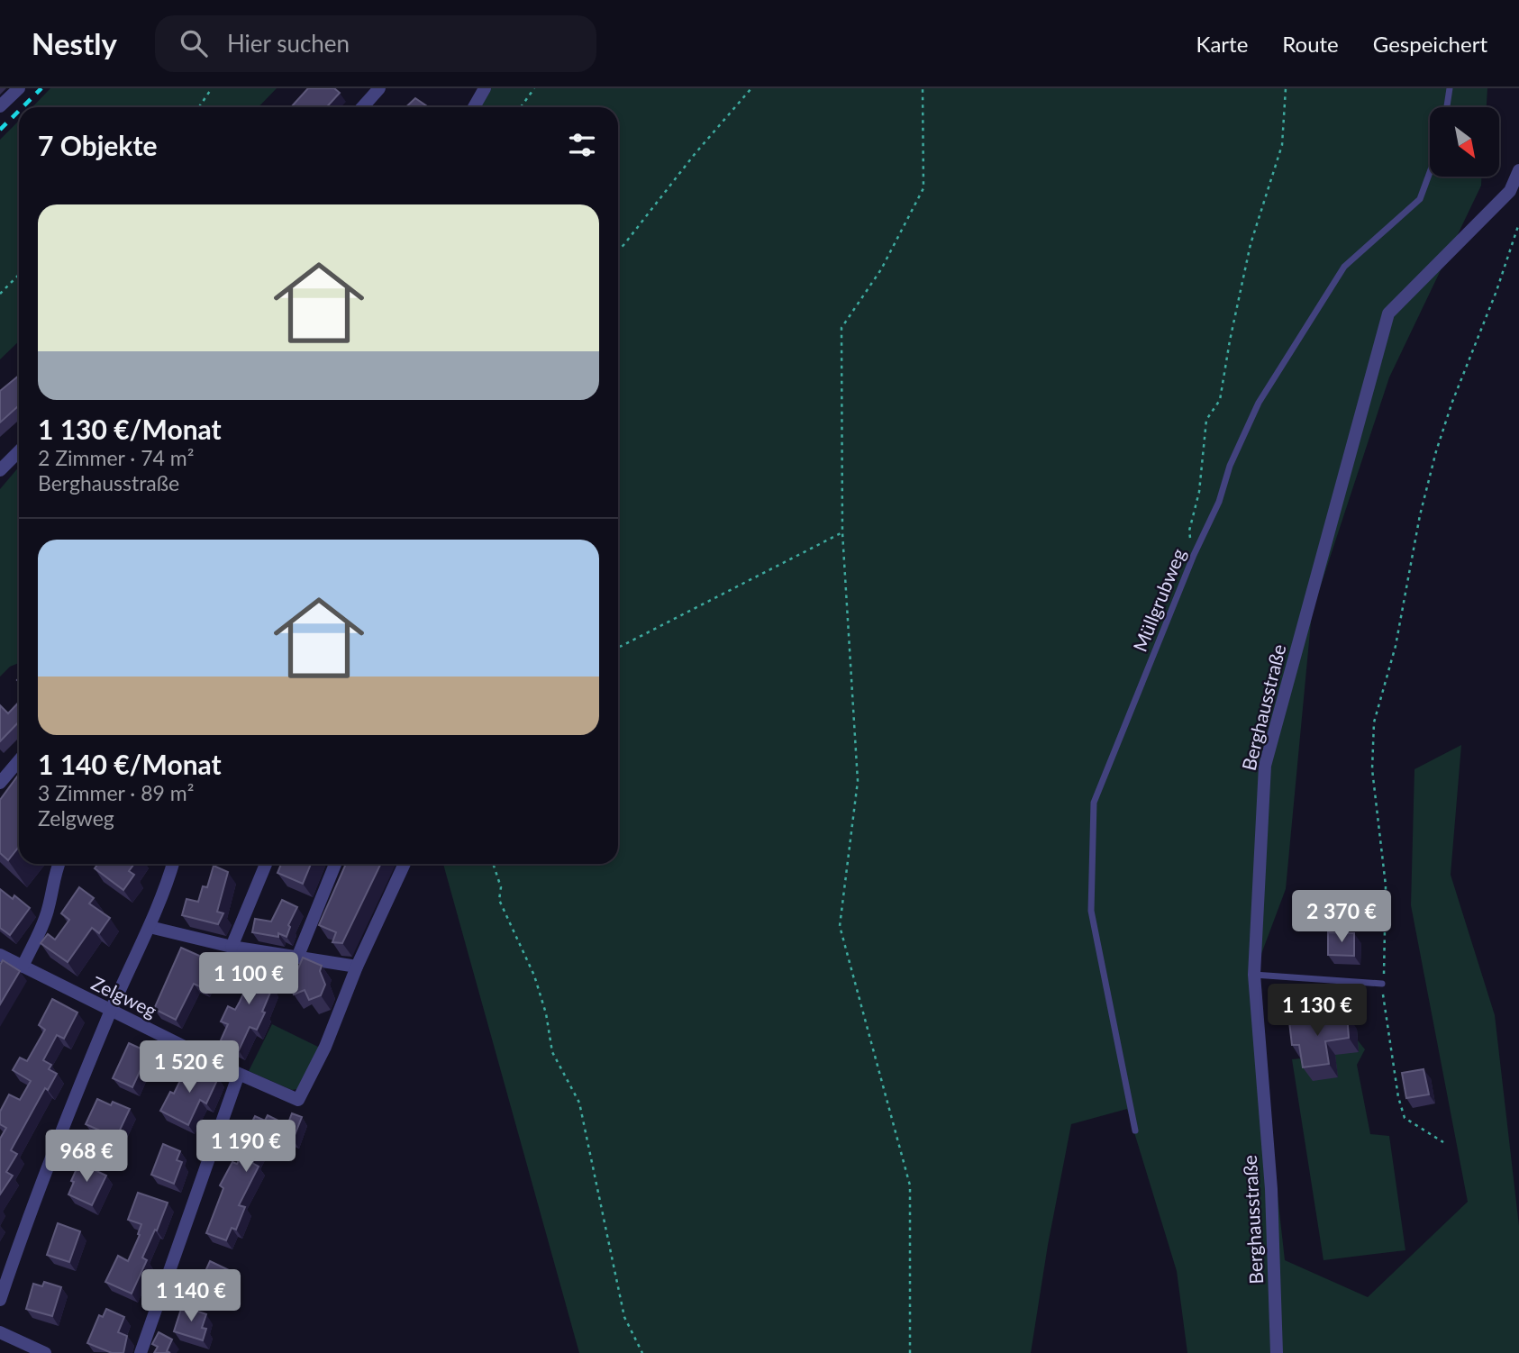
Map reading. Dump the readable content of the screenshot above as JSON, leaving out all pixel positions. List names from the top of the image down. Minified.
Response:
{"streets":{"street":["Berghausstraße","Zelgweg"],"lane":["Müllgrubweg"]},"north":"bottom right","page":{"header":"Nestly","search":"Hier suchen","nav":["Karte","Route","Gespeichert"],"heading":"7 Objekte","list":[{"name":"1 130 €/Monat","note":"2 Zimmer · 74 m² · Berghausstraße"},{"name":"1 140 €/Monat","note":"3 Zimmer · 89 m² · Zelgweg"}],"price":["2 370 €","1 100 €","1 130 €","1 520 €","1 190 €","968 €","1 140 €"]}}
